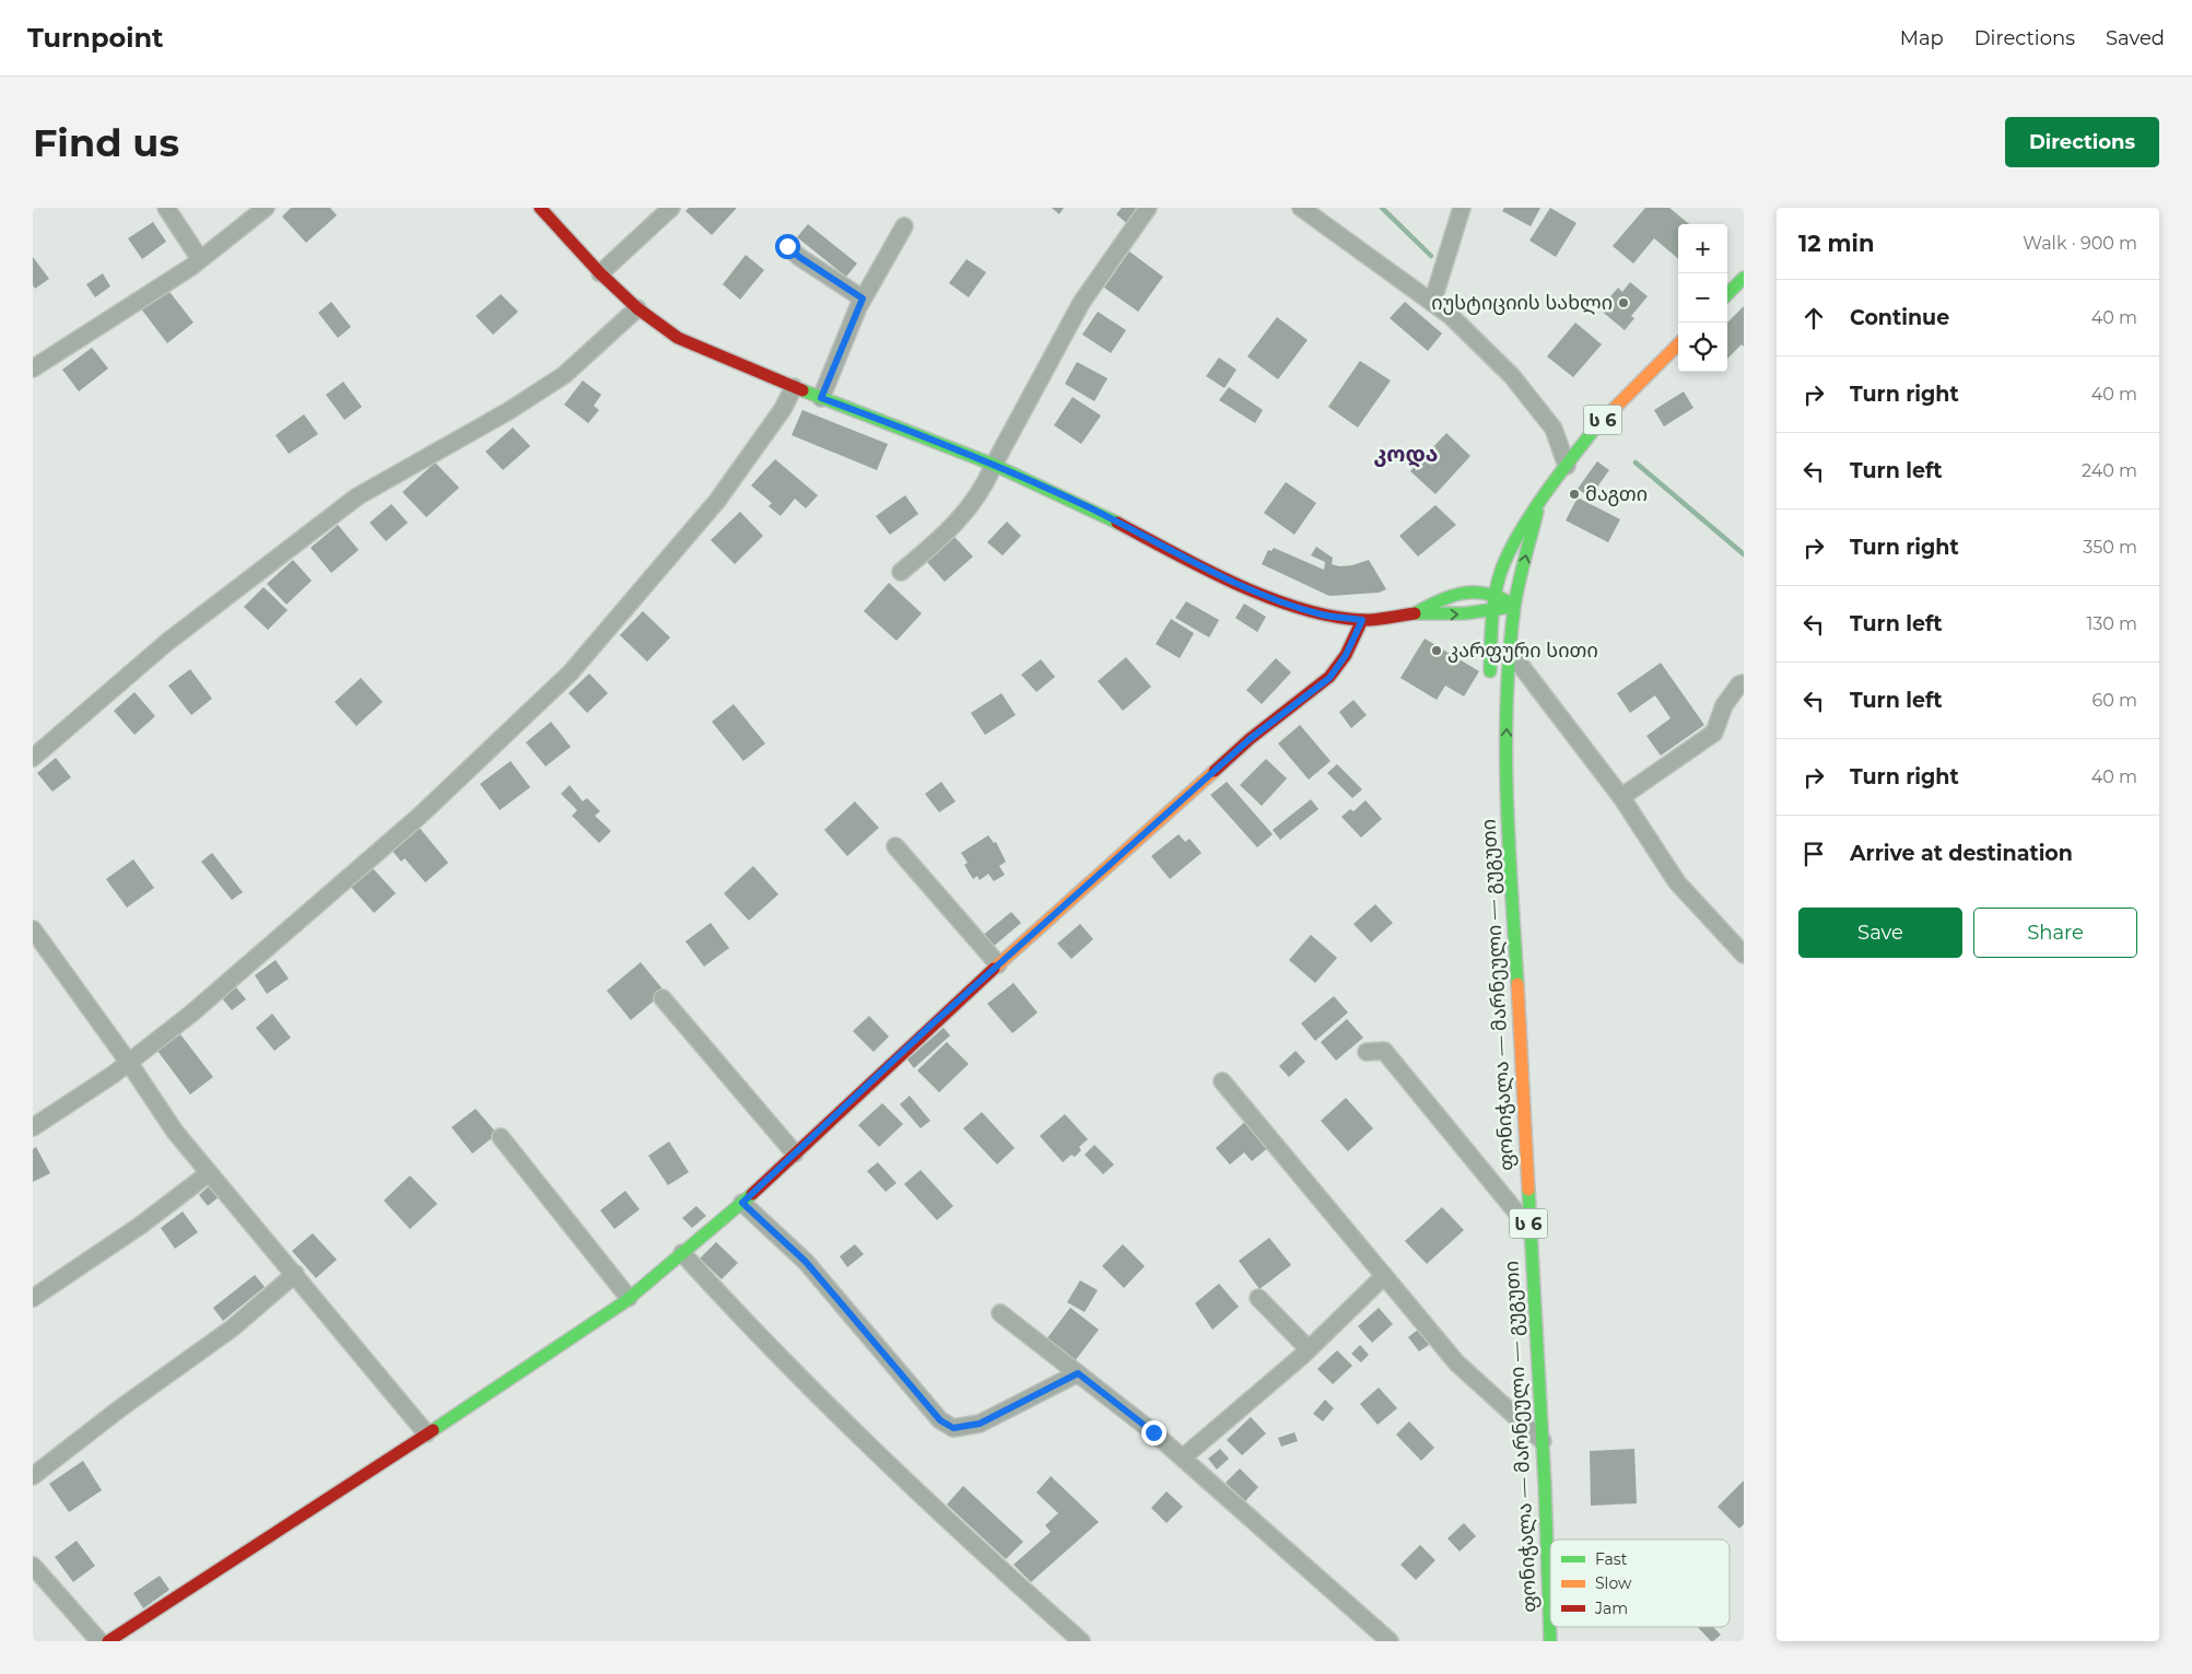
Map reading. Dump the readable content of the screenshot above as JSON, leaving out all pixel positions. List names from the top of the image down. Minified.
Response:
{"streets":{"main road":["ს 6","ფონიჭალა — მარნეული — გუგუთი"]},"districts":["კოდა"],"places":["იუსტიციის სახლი","მაგთი","კარფური სითი"],"legend":["Fast","Slow","Jam"],"page":{"header":"Turnpoint","nav":["Map","Directions","Saved"],"buttons":["Directions",["Save","Share"]],"title":"Find us","heading":["12 min","Walk · 900 m"],"map_buttons":["+","−"],"list":[["Continue","40 m"],["Turn right","40 m"],["Turn left","240 m"],["Turn right","350 m"],["Turn left","130 m"],["Turn left","60 m"],["Turn right","40 m"],"Arrive at destination"]}}
